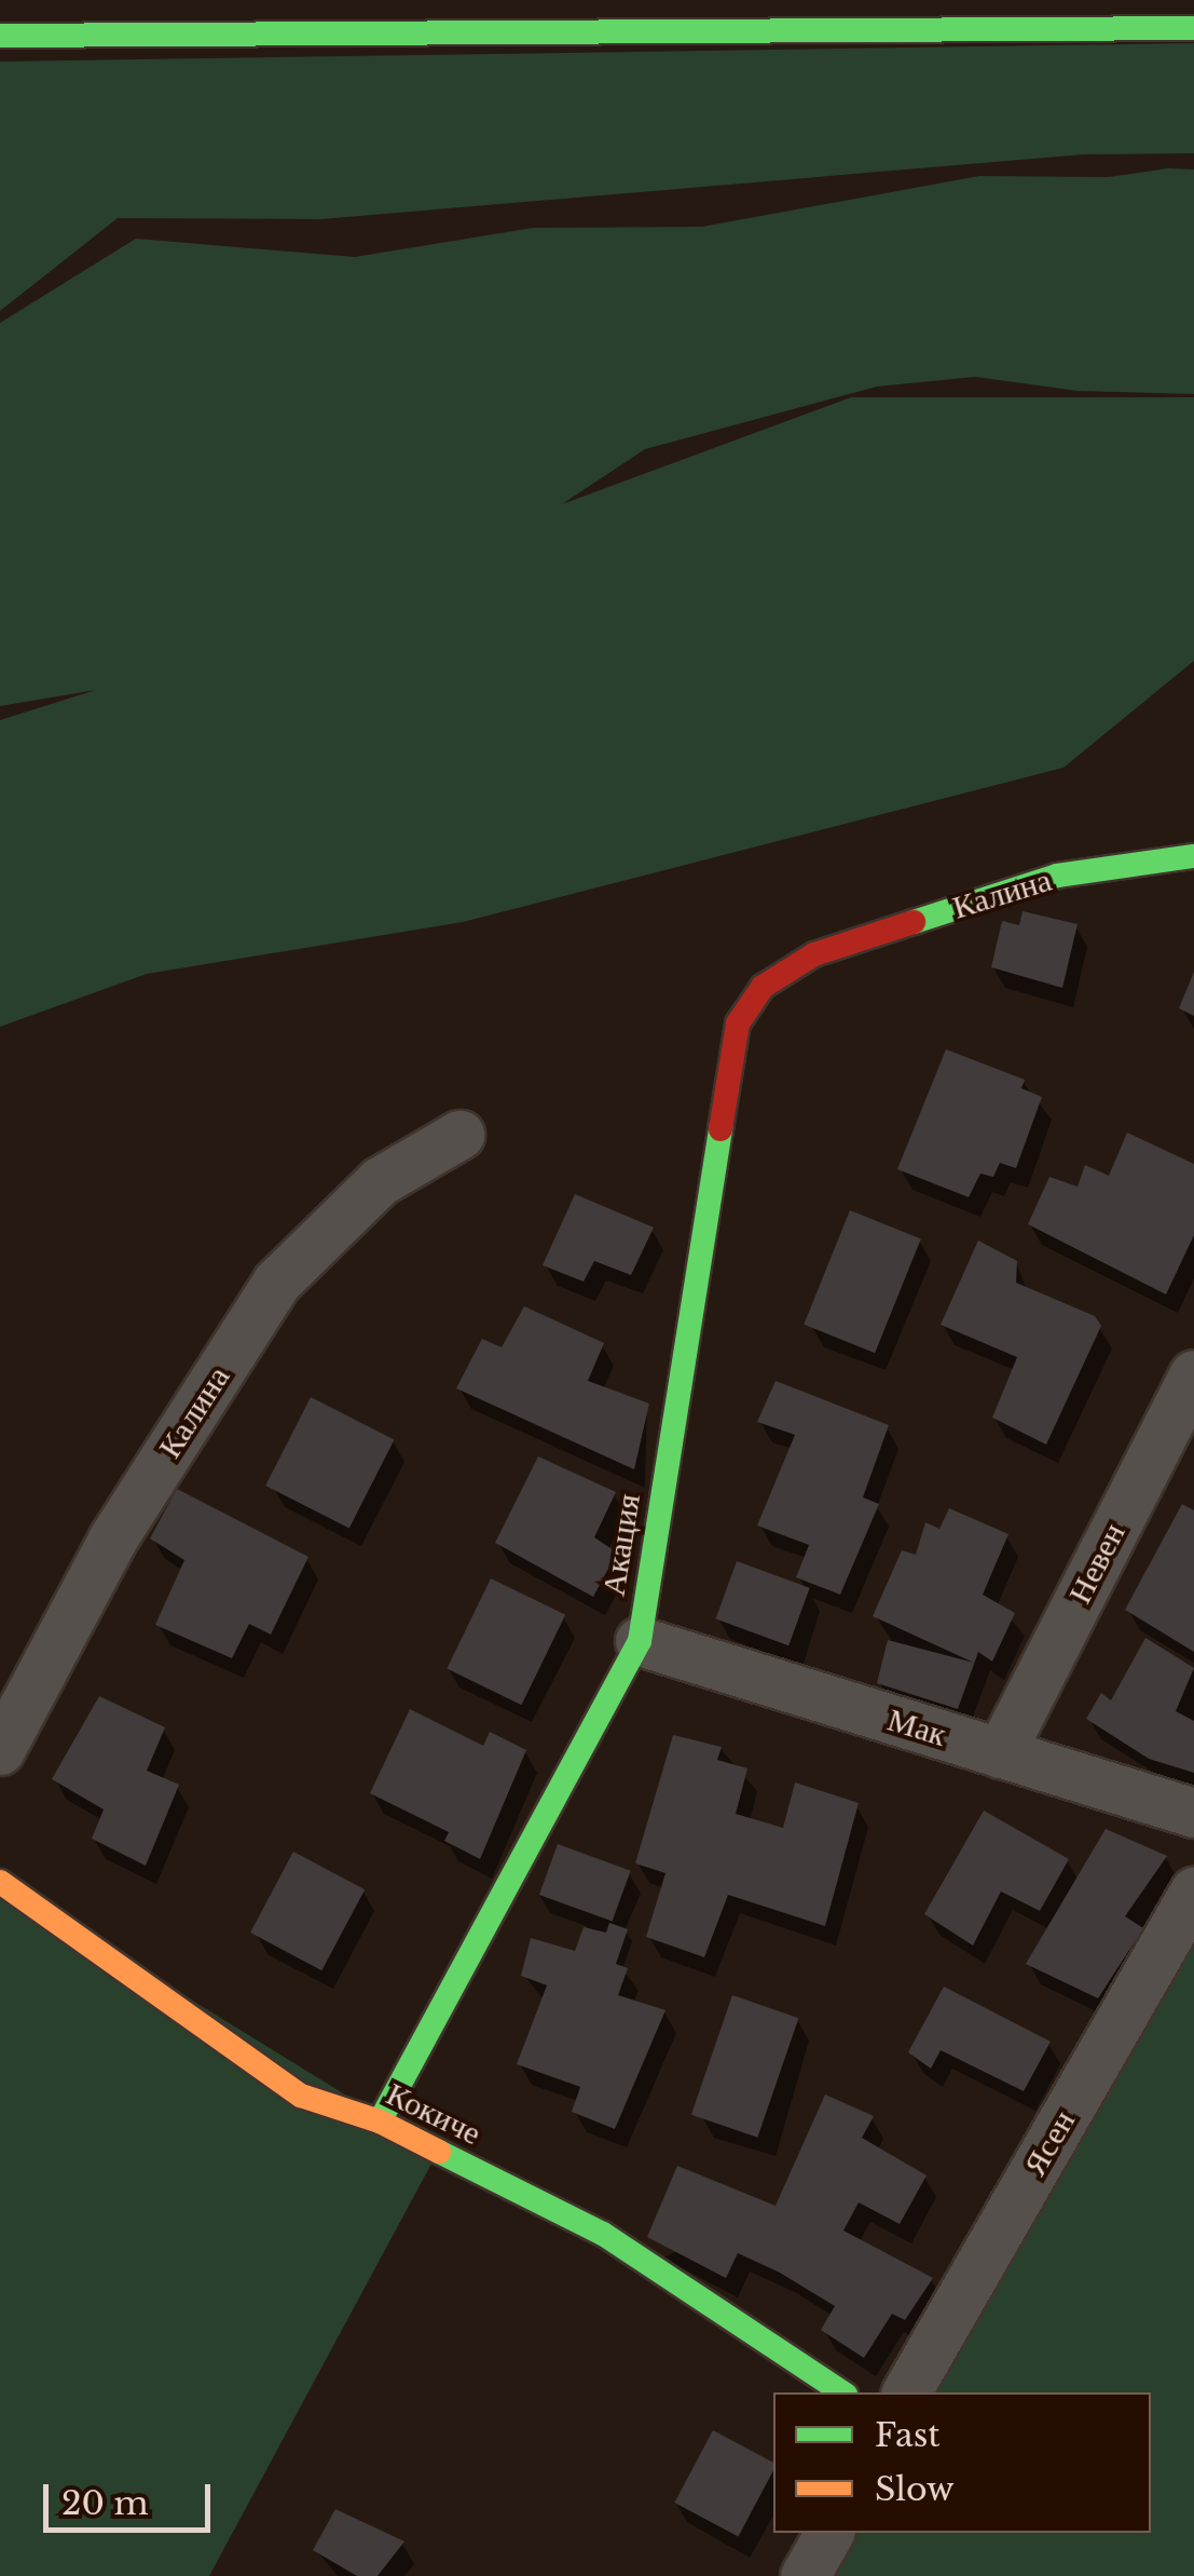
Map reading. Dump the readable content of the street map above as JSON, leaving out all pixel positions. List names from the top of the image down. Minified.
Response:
{"streets":{"street":["Калина","Акация","Невен","Мак","Кокиче","Ясен"]},"crossings":[["Калина","Акация"],["Акация","Мак"],["Акация","Кокиче"],["Невен","Мак"]],"legend":["Fast","Slow"],"scale_bar":"20 m"}
